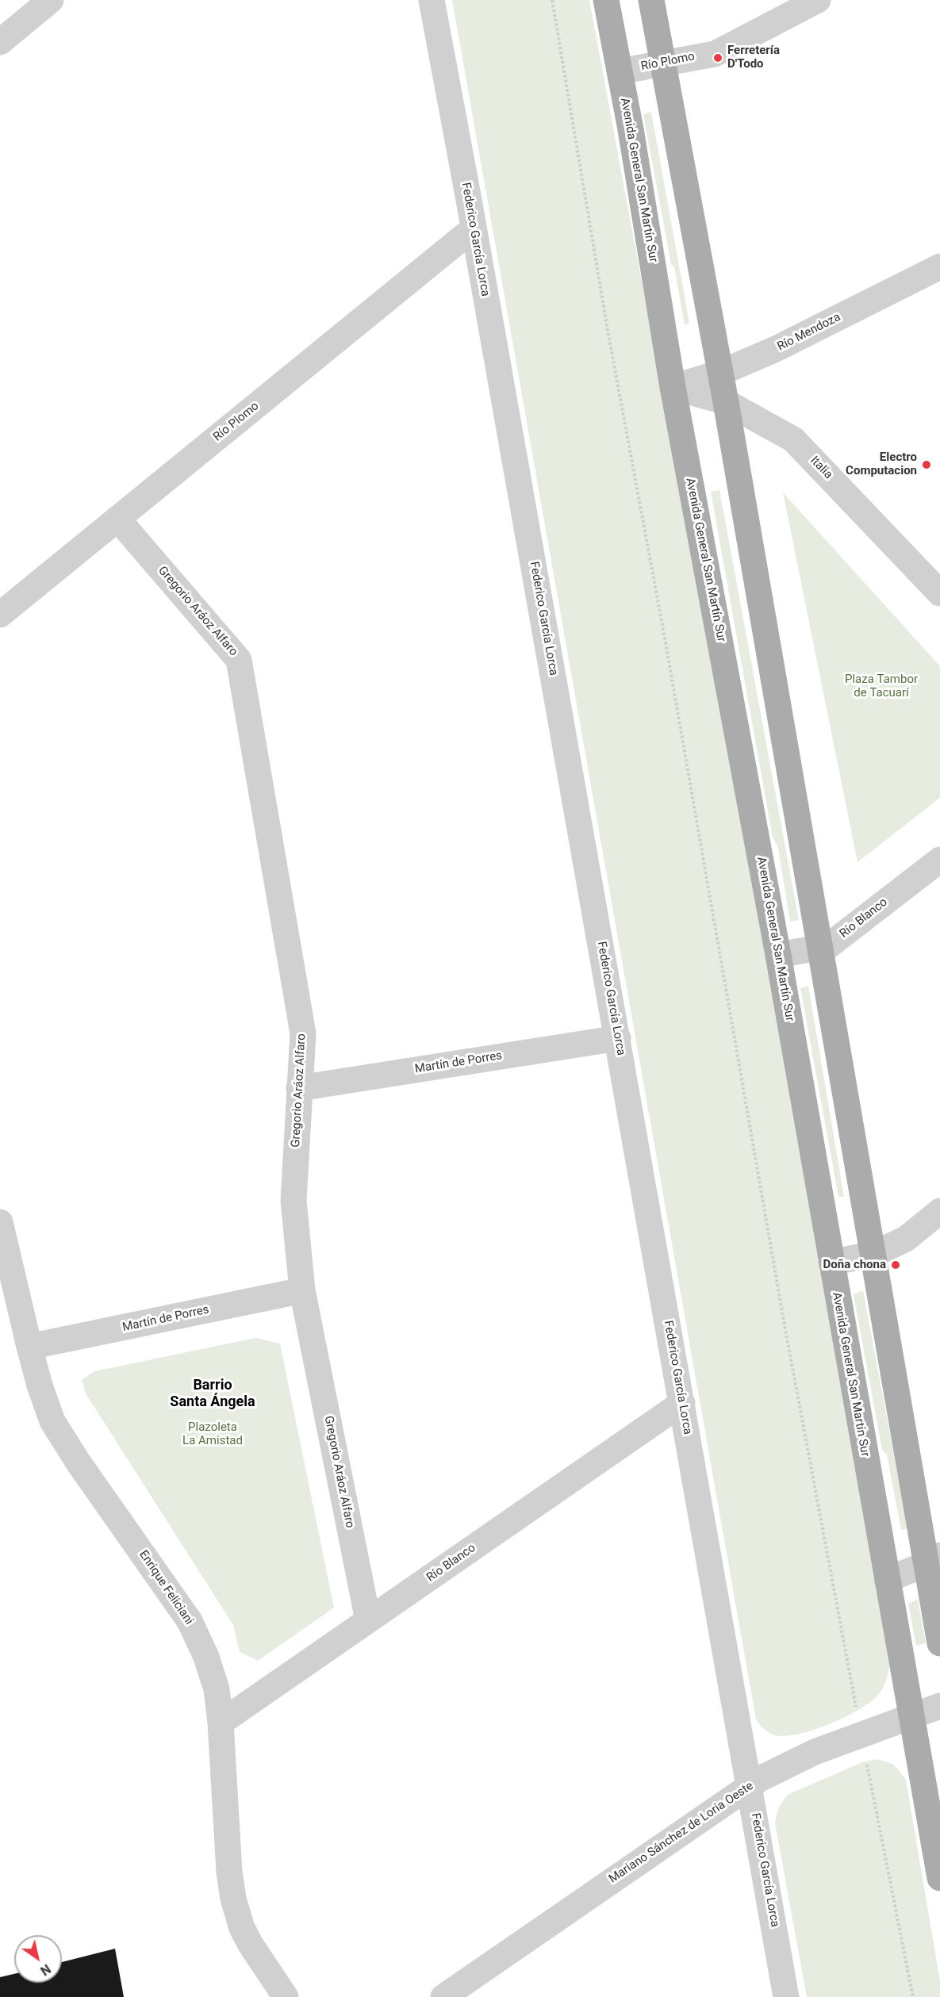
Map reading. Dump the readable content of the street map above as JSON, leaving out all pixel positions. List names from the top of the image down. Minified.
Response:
{"streets":{"main road":["Avenida General San Martín Sur"],"street":["Río Plomo","Federico García Lorca","Río Mendoza","Italia","Gregorio Aráoz Alfaro","Río Blanco","Martín de Porres","Enrique Feliciani","Mariano Sánchez de Loria Oeste"]},"crossings":[["Río Plomo","Avenida General San Martín Sur"],["Río Plomo","Federico García Lorca"],["Río Plomo","Gregorio Aráoz Alfaro"],["Avenida General San Martín Sur","Río Mendoza"],["Avenida General San Martín Sur","Italia"],["Avenida General San Martín Sur","Río Blanco"],["Avenida General San Martín Sur","Mariano Sánchez de Loria Oeste"],["Federico García Lorca","Río Blanco"],["Federico García Lorca","Martín de Porres"],["Federico García Lorca","Mariano Sánchez de Loria Oeste"],["Río Mendoza","Italia"],["Gregorio Aráoz Alfaro","Río Blanco"],["Gregorio Aráoz Alfaro","Martín de Porres"],["Río Blanco","Enrique Feliciani"],["Martín de Porres","Enrique Feliciani"]],"districts":["Barrio Santa Ángela"],"parks":["Plaza Tambor de Tacuarí","Plazoleta La Amistad"],"places":["Ferretería D'Todo","Electro Computacion","Doña chona"],"north":"bottom right"}
